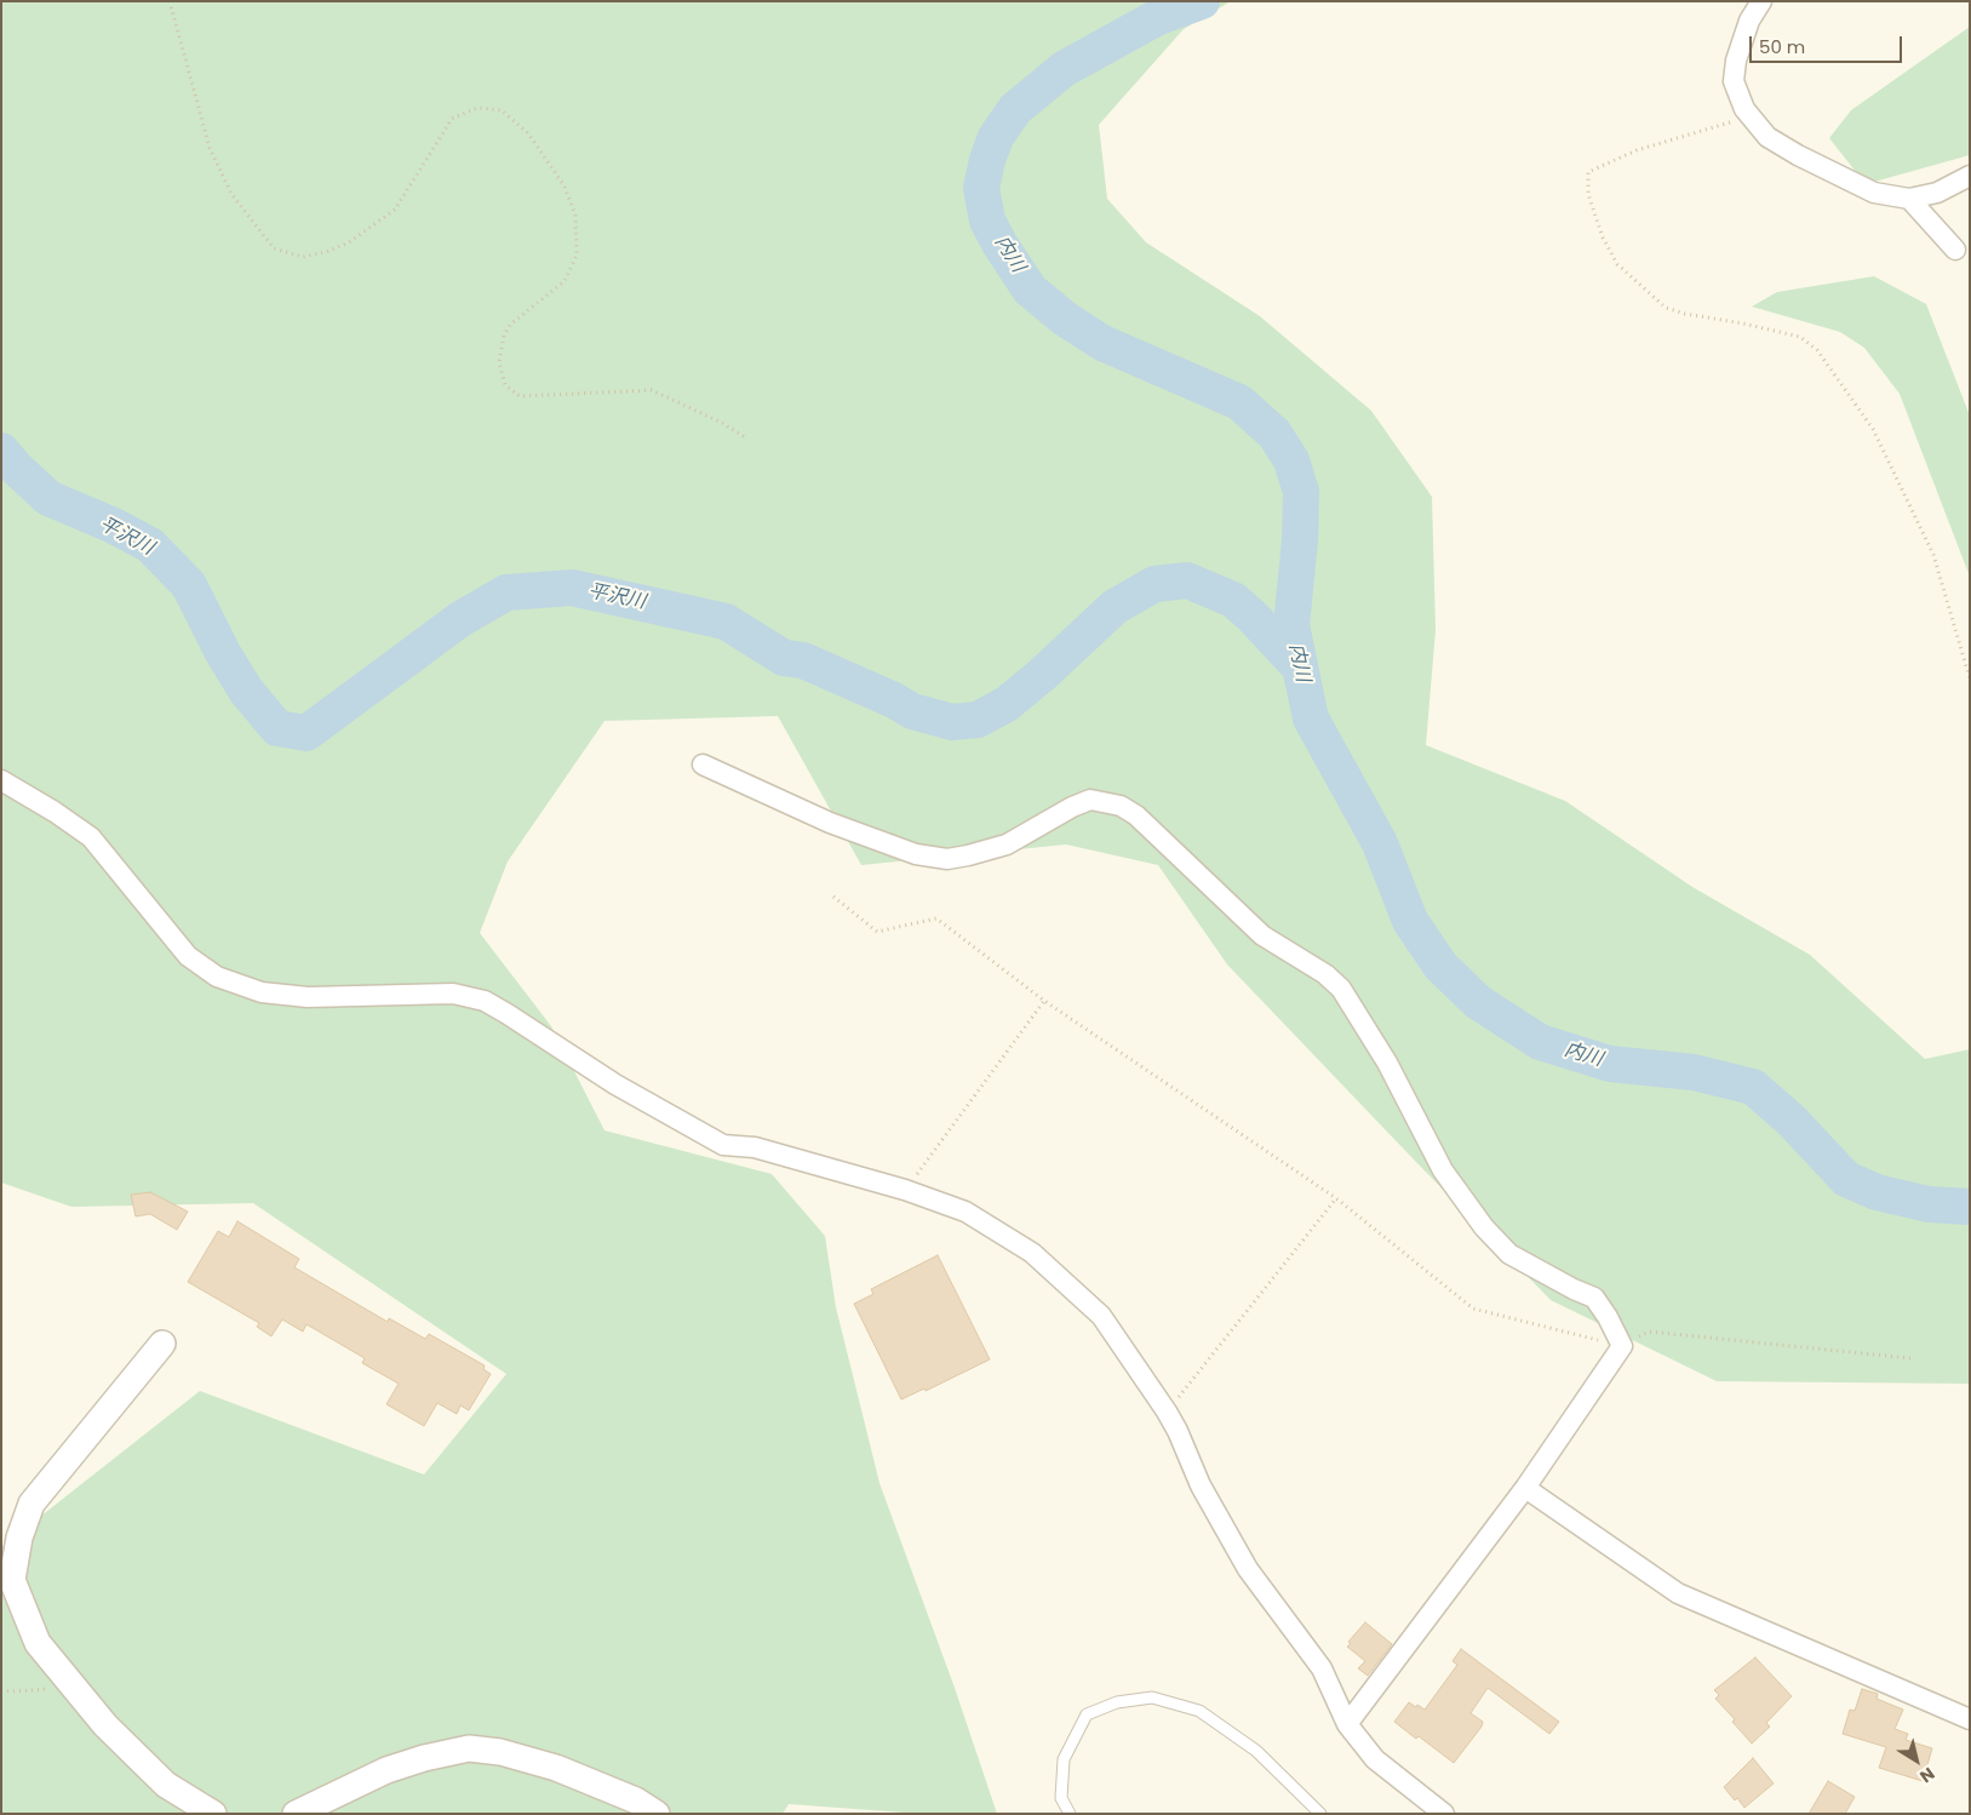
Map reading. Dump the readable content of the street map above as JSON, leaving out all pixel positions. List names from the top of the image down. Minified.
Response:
{"water":["内川","平沢川"],"scale_bar":"50 m","north":"bottom right"}
